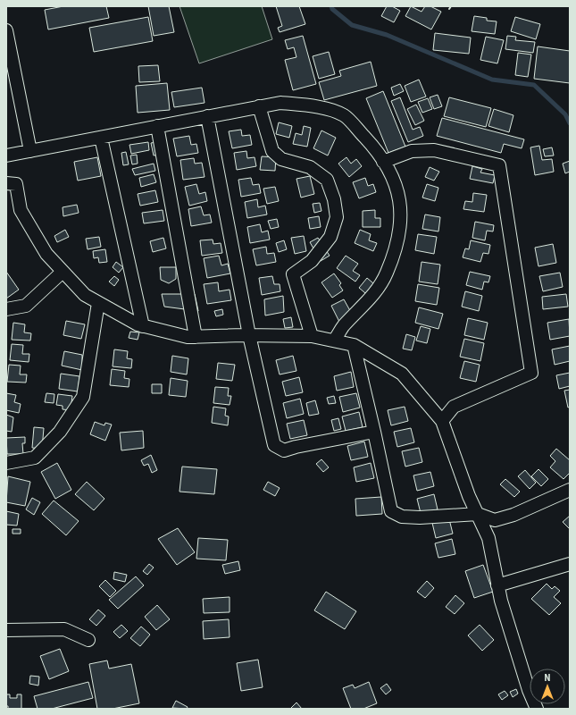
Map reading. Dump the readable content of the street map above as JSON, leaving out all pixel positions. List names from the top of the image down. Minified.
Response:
{"north":"top"}
